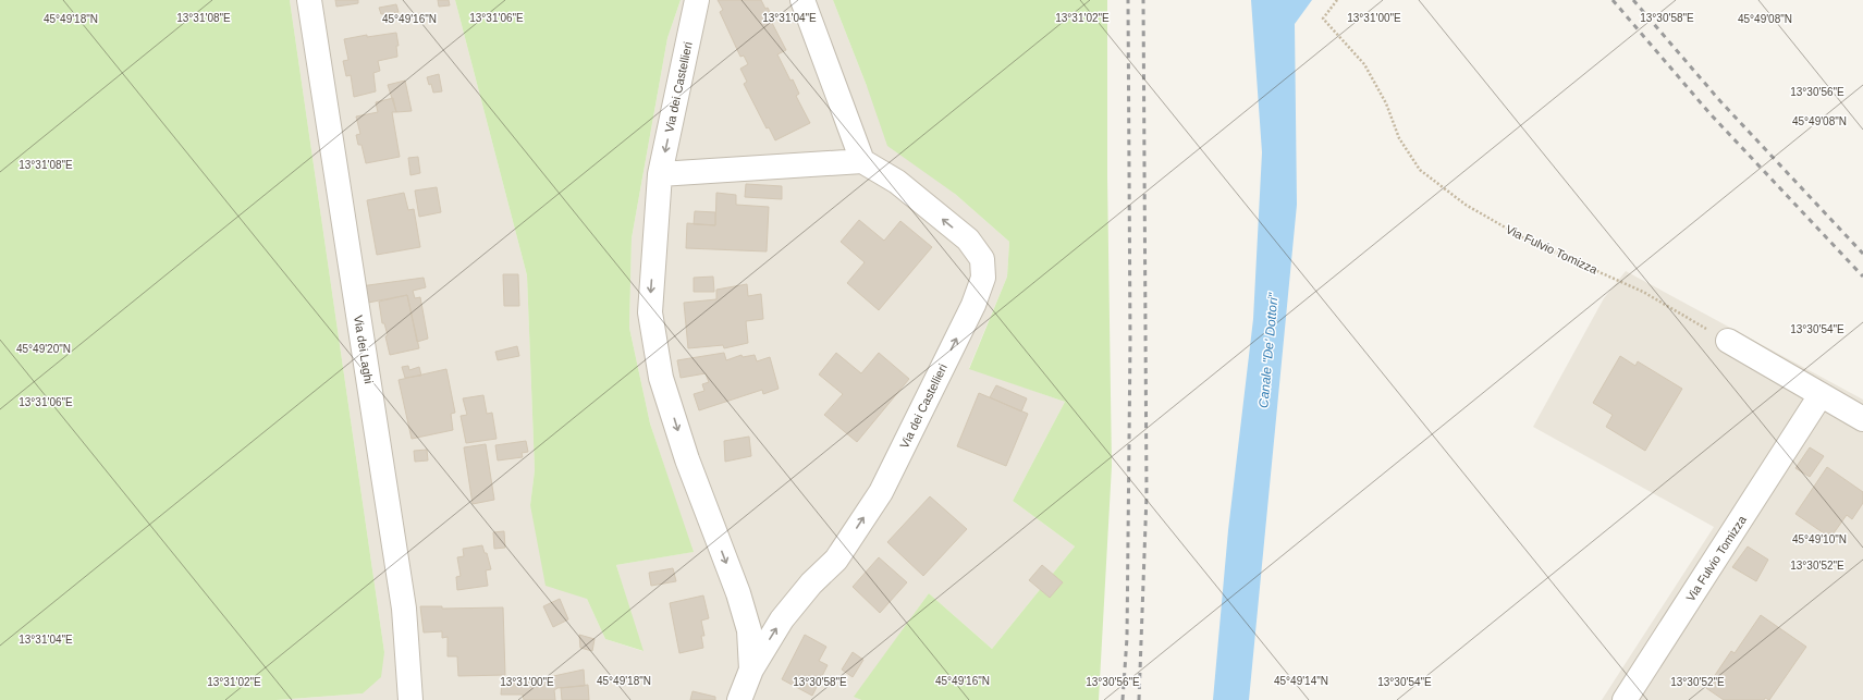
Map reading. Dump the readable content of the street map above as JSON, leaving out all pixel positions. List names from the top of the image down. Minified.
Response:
{"streets":{"street":["Via dei Castellieri","Via Fulvio Tomizza","Via dei Laghi"]},"water":["Canale \"De' Dottori\""],"coordinates":["13°31'08\"E","13°31'06\"E","13°31'04\"E","13°31'02\"E","13°31'00\"E","13°30'58\"E","45°49'08\"N","45°49'18\"N","45°49'16\"N","13°30'56\"E","13°30'54\"E","45°49'20\"N","45°49'10\"N","13°30'52\"E","45°49'14\"N"]}
